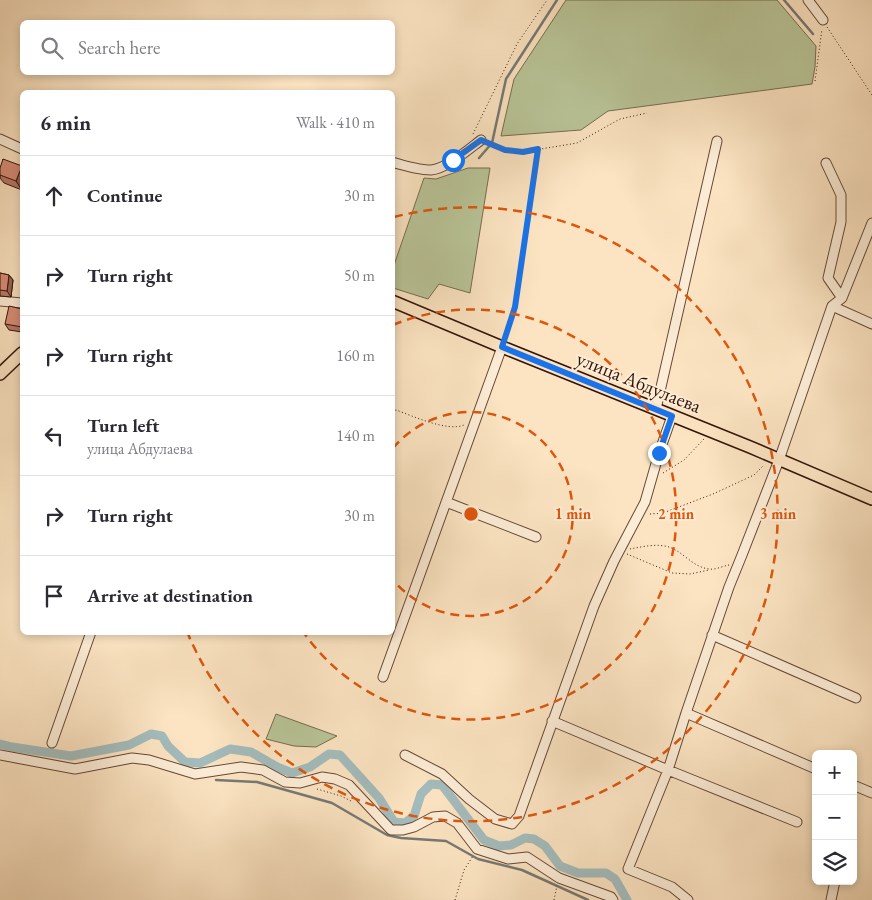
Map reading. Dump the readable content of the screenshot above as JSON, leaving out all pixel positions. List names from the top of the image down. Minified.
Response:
{"streets":{"main road":["улица Абдулаева"]},"page":{"search":"Search here","heading":["6 min","Walk · 410 m"],"list":[["Continue","30 m"],["Turn right","50 m"],["Turn right","160 m"],["Turn left","улица Абдулаева","140 m"],["Turn right","30 m"],"Arrive at destination"],"map_buttons":["+","−"]},"rings":["1 min","2 min","3 min"]}
